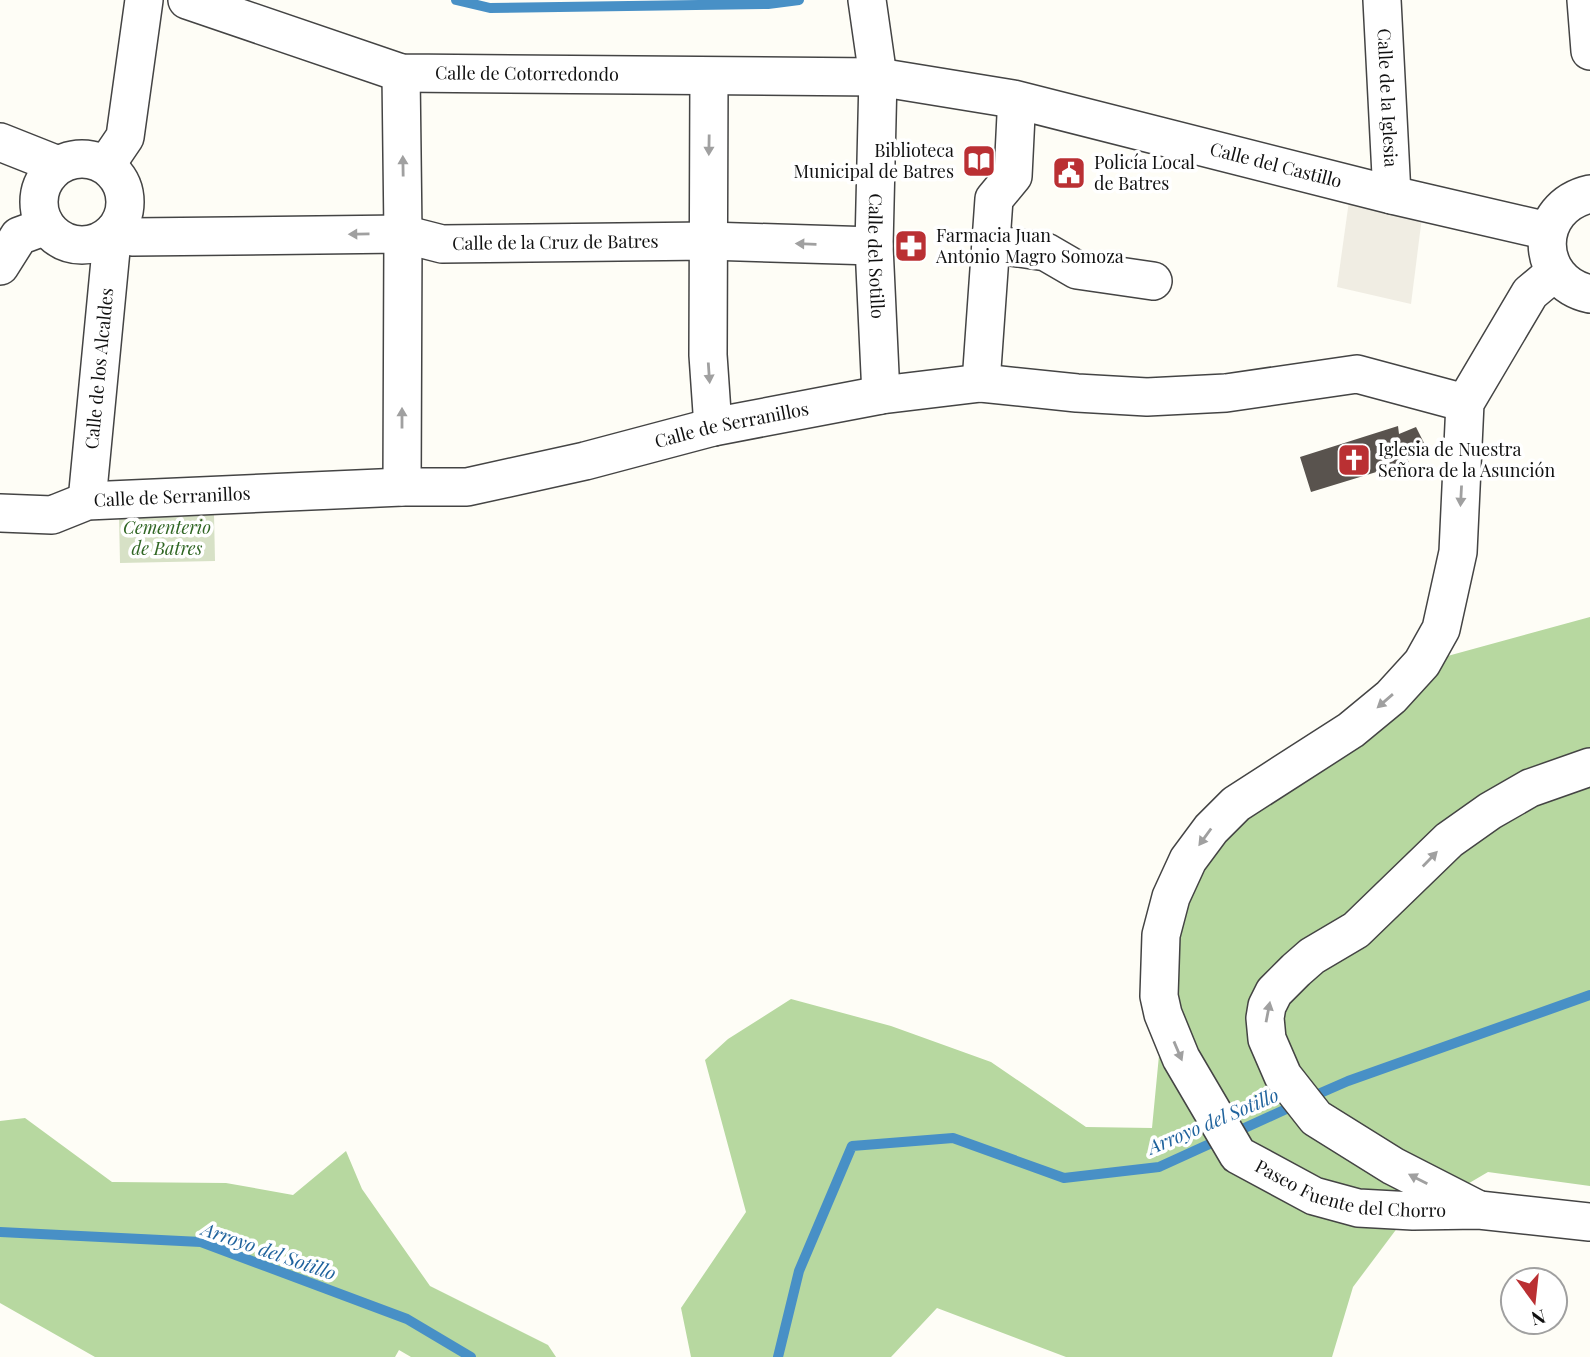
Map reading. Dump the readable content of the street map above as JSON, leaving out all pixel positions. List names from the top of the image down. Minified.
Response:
{"streets":{"street":["Calle de Cotorredondo","Calle de la Iglesia","Calle del Castillo","Calle de la Cruz de Batres","Calle del Sotillo","Calle de los Alcaldes","Calle de Serranillos","Paseo Fuente del Chorro"]},"crossings":[["Calle de Cotorredondo","Calle del Castillo"],["Calle de Cotorredondo","Calle del Sotillo"],["Calle de la Iglesia","Calle del Castillo"],["Calle del Castillo","Calle del Sotillo"],["Calle de la Cruz de Batres","Calle del Sotillo"],["Calle de la Cruz de Batres","Calle de los Alcaldes"],["Calle del Sotillo","Calle de Serranillos"],["Calle de los Alcaldes","Calle de Serranillos"],["Calle de Serranillos","Paseo Fuente del Chorro"]],"one_way":["Calle de la Cruz de Batres"],"water":["Arroyo del Sotillo"],"parks":["Cementerio de Batres"],"places":{"library":["Biblioteca Municipal de Batres"],"public building":["Policía Local de Batres"],"pharmacy":["Farmacia Juan Antonio Magro Somoza"],"church":["Iglesia de Nuestra Señora de la Asunción"]},"north":"bottom"}
